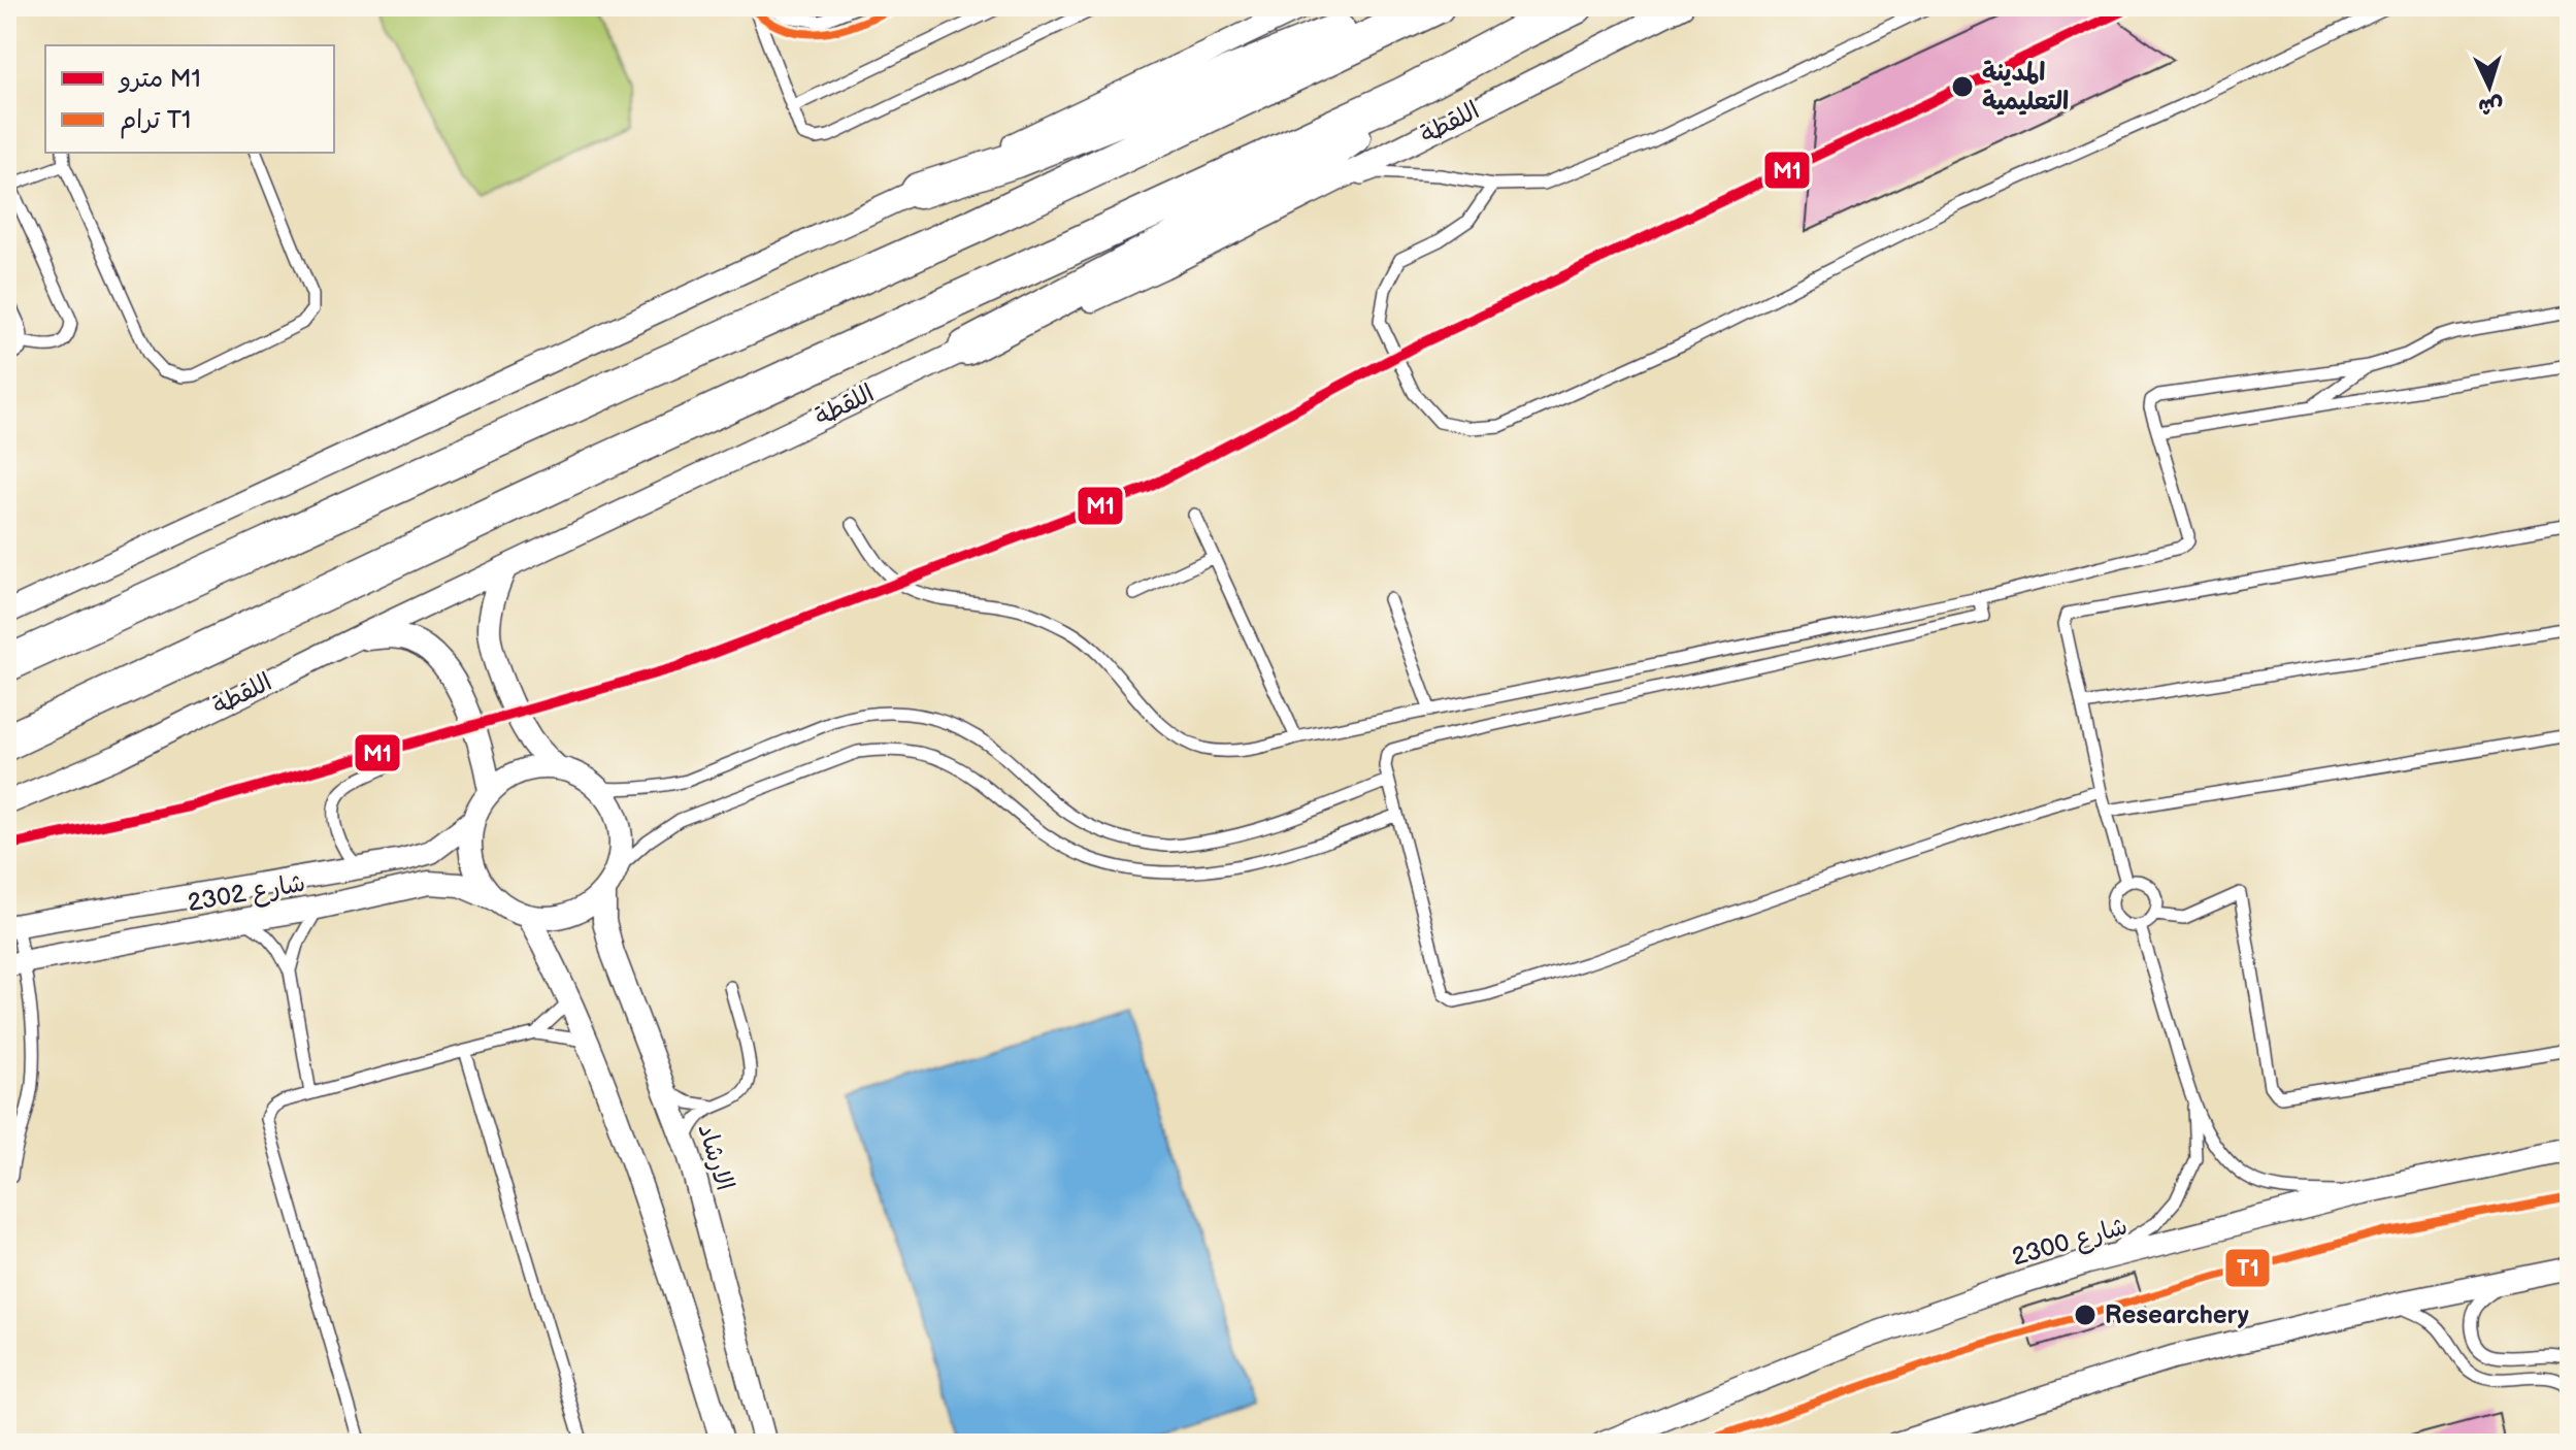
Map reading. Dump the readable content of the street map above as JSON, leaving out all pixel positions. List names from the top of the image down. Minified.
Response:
{"streets":{"main road":["اللقطة"],"street":["شارع 2302","الارشاد","شارع 2300"]},"crossings":[["شارع 2302","الارشاد"]],"places":["المدينة التعليمية","Researchery"],"lines":["metro line M1","tram line T1"],"legend":["مترو M1","ترام T1"],"north":"bottom"}
